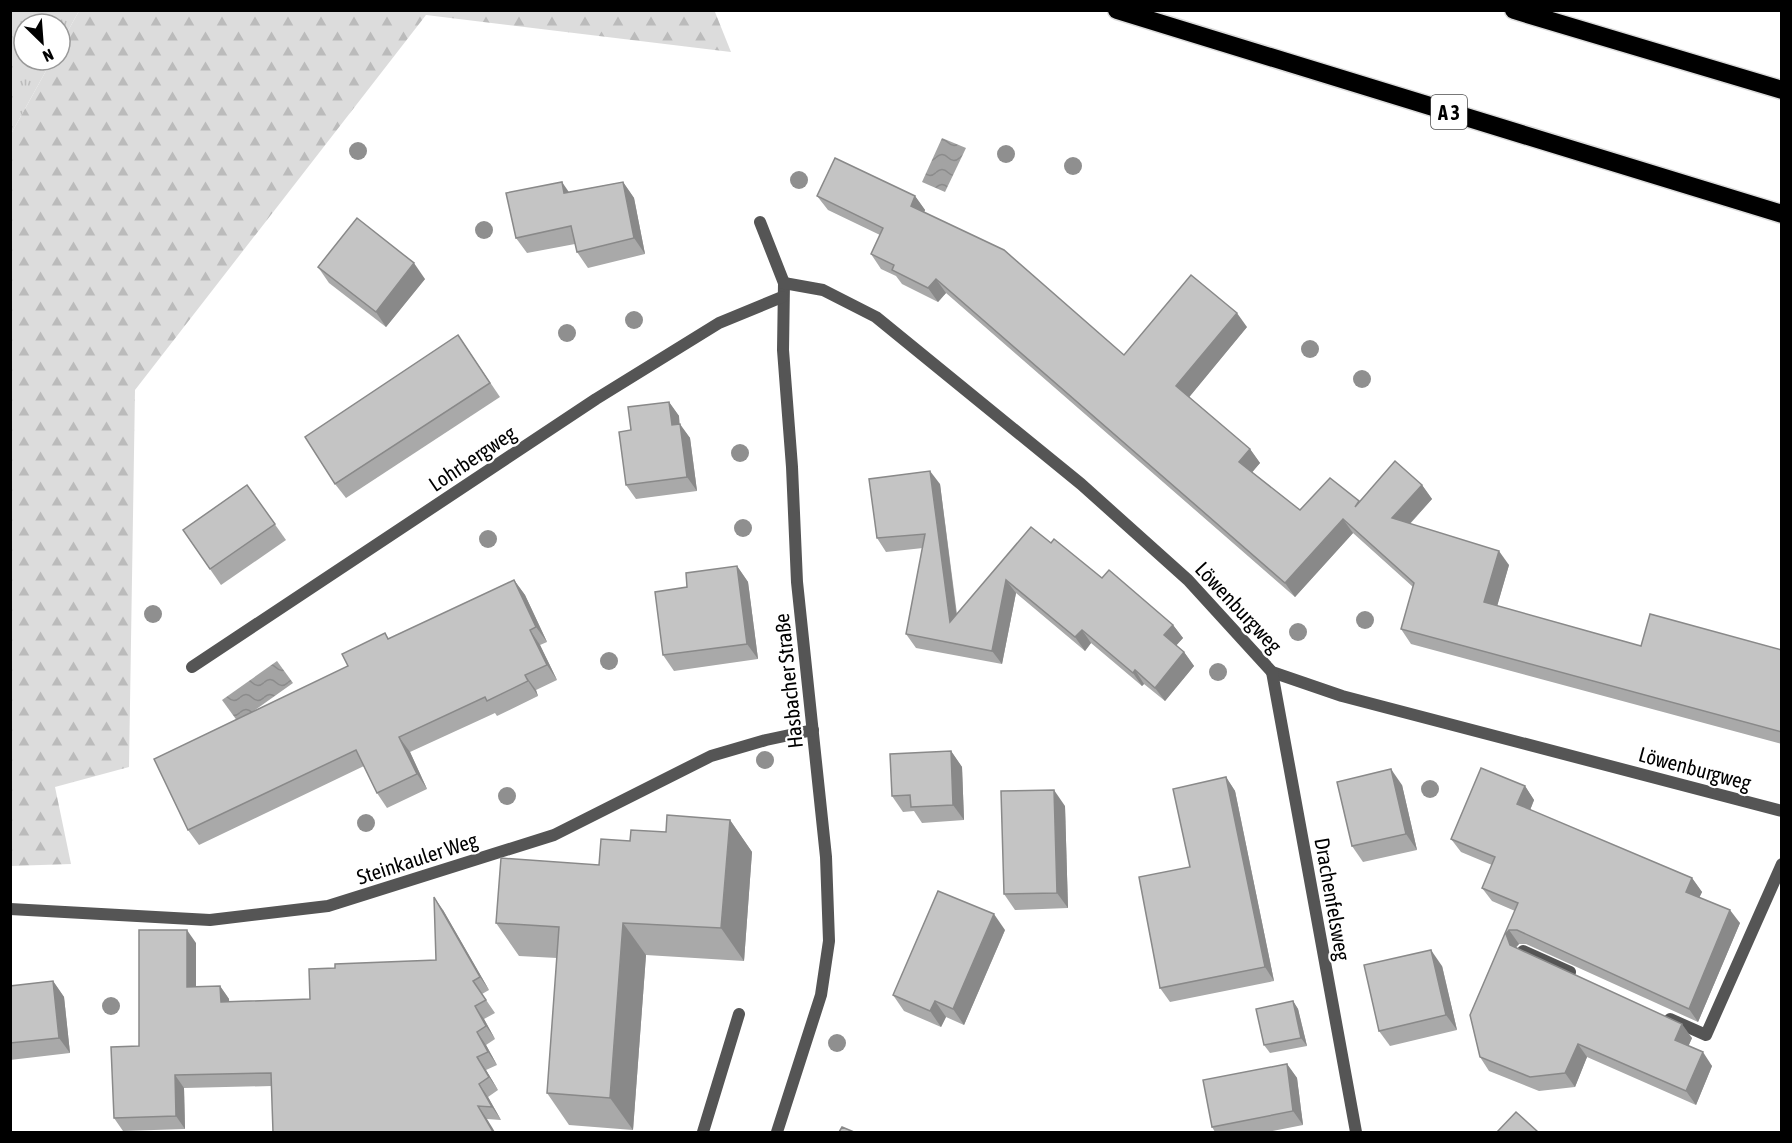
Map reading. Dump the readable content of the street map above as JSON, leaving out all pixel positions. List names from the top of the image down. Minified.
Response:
{"streets":{"highway":["A 3"],"street":["Lohrbergweg","Löwenburgweg","Hasbacher Straße","Steinkauler Weg","Drachenfelsweg"]},"crossings":[["Lohrbergweg","Hasbacher Straße"],["Löwenburgweg","Hasbacher Straße"],["Löwenburgweg","Drachenfelsweg"],["Hasbacher Straße","Steinkauler Weg"]],"north":"bottom right"}
